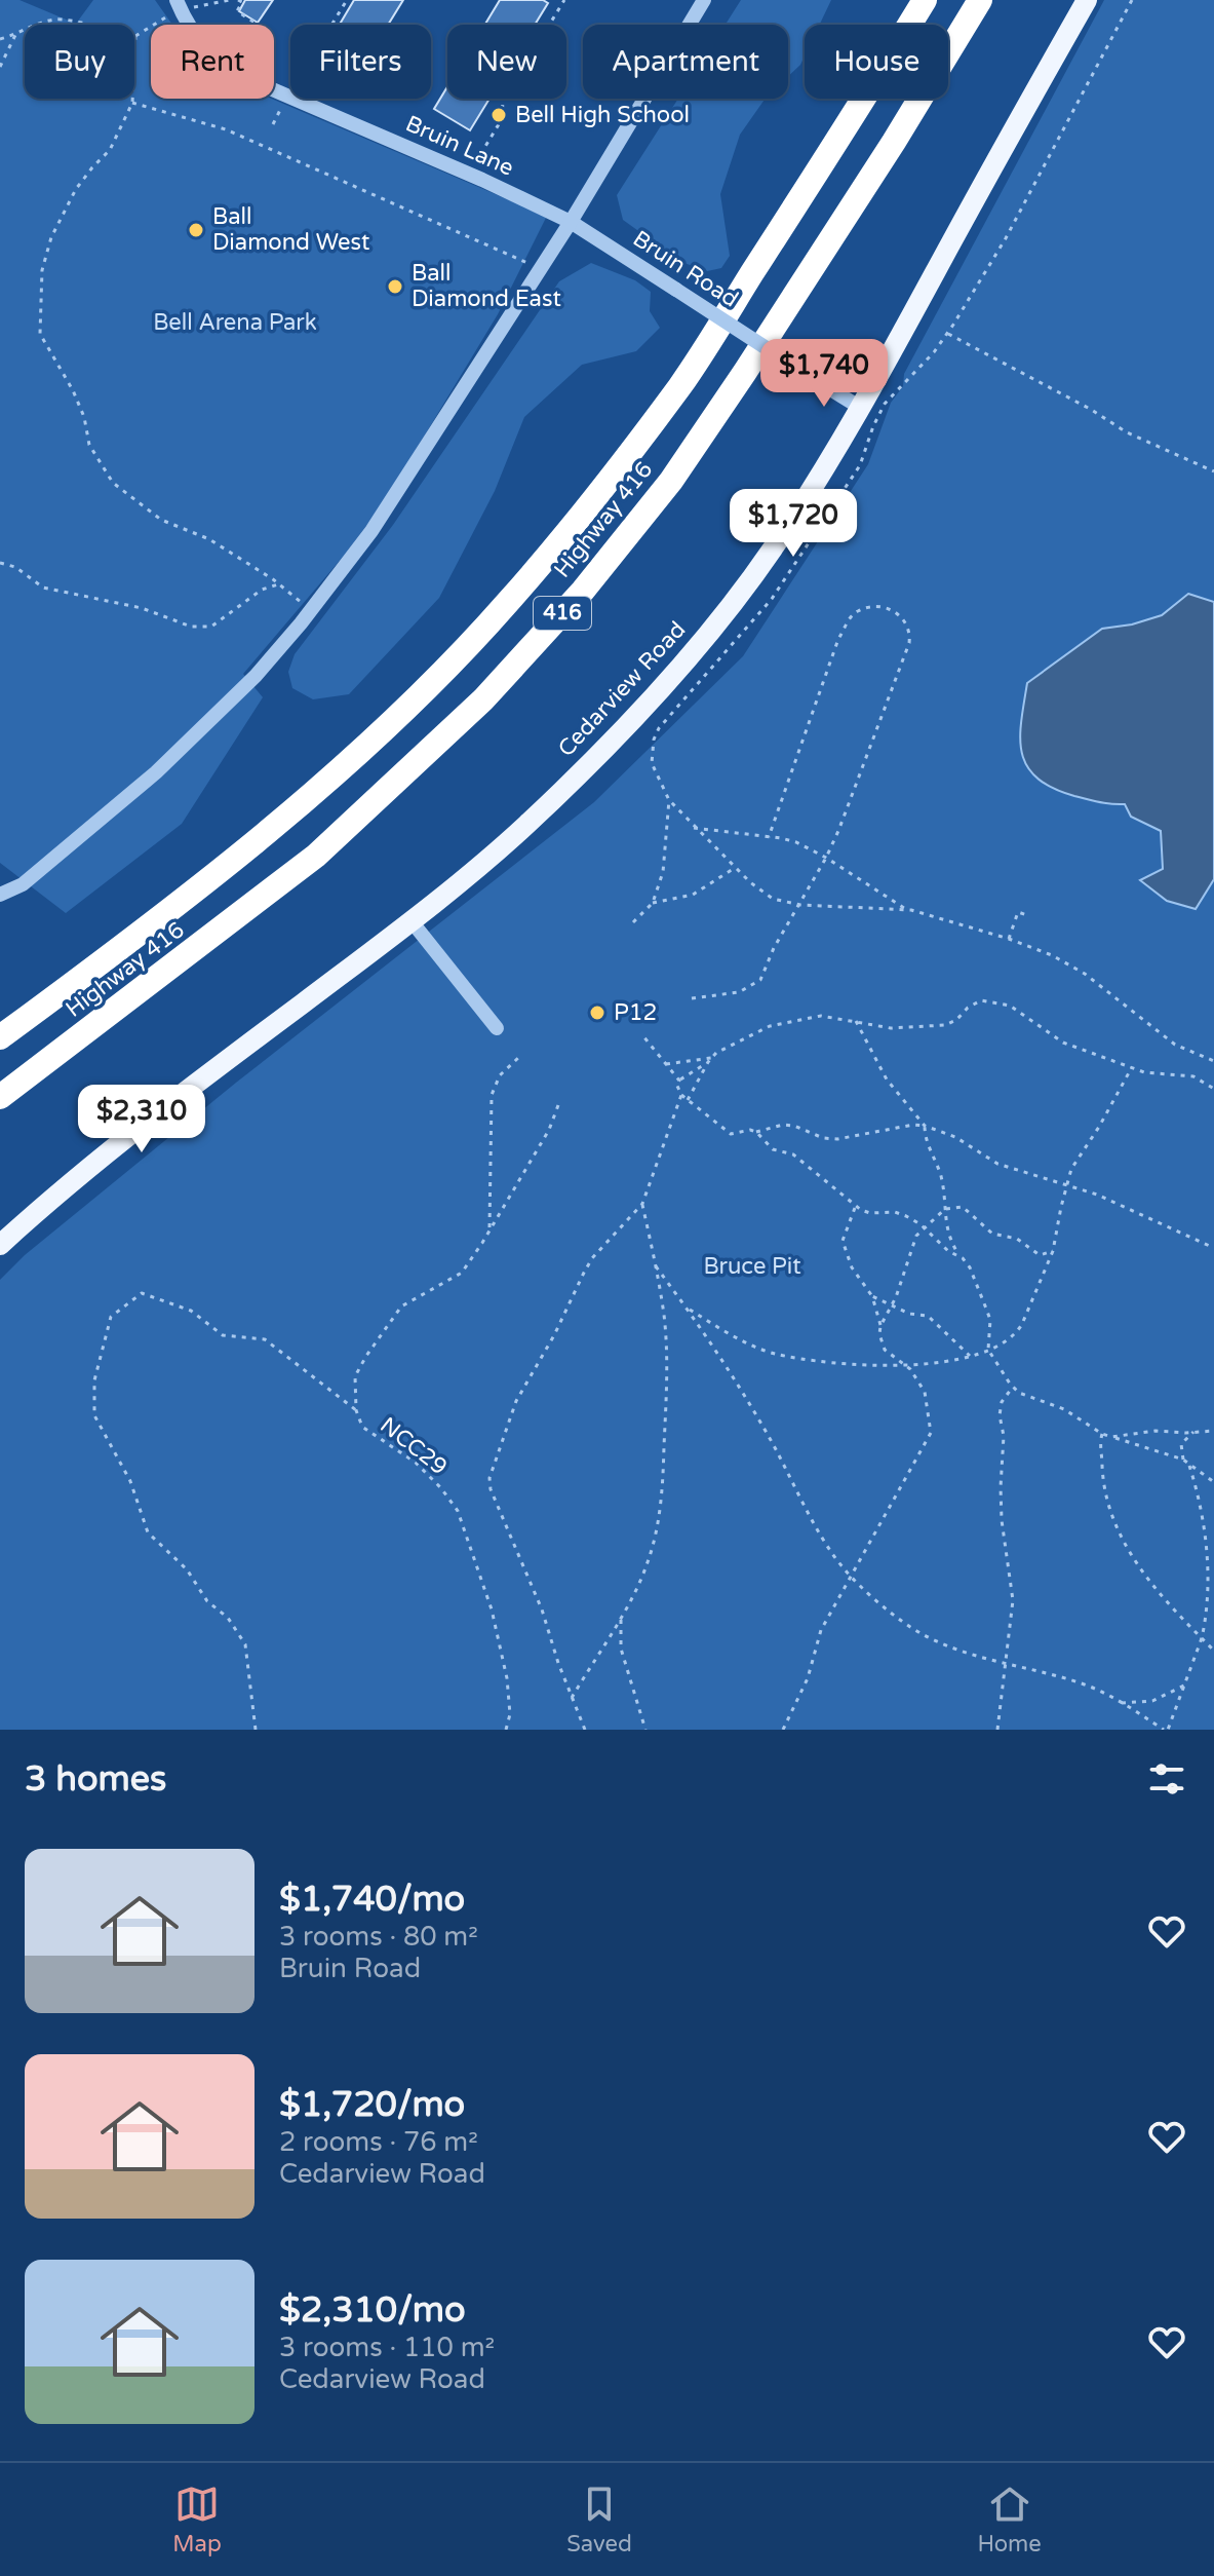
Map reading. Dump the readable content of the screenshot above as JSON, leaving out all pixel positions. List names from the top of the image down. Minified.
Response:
{"streets":{"highway":["Highway 416","416"],"main road":["Cedarview Road"],"street":["Bruin Lane","Bruin Road"],"path":["NCC29"]},"crossings":[["Bruin Lane","Bruin Road"],["Bruin Road","Cedarview Road"]],"parks":["Bell Arena Park","Bruce Pit"],"places":["Bell High School","Ball Diamond West","Ball Diamond East","P12"],"page":{"chip":["Buy","Rent","Filters","New","Apartment","House"],"price":["$1,740","$1,720","$2,310"],"heading":"3 homes","list":[{"name":"$1,740/mo","note":"3 rooms · 80 m² · Bruin Road"},{"name":"$1,720/mo","note":"2 rooms · 76 m² · Cedarview Road"},{"name":"$2,310/mo","note":"3 rooms · 110 m² · Cedarview Road"}],"tabs":["Map","Saved","Home"]}}
